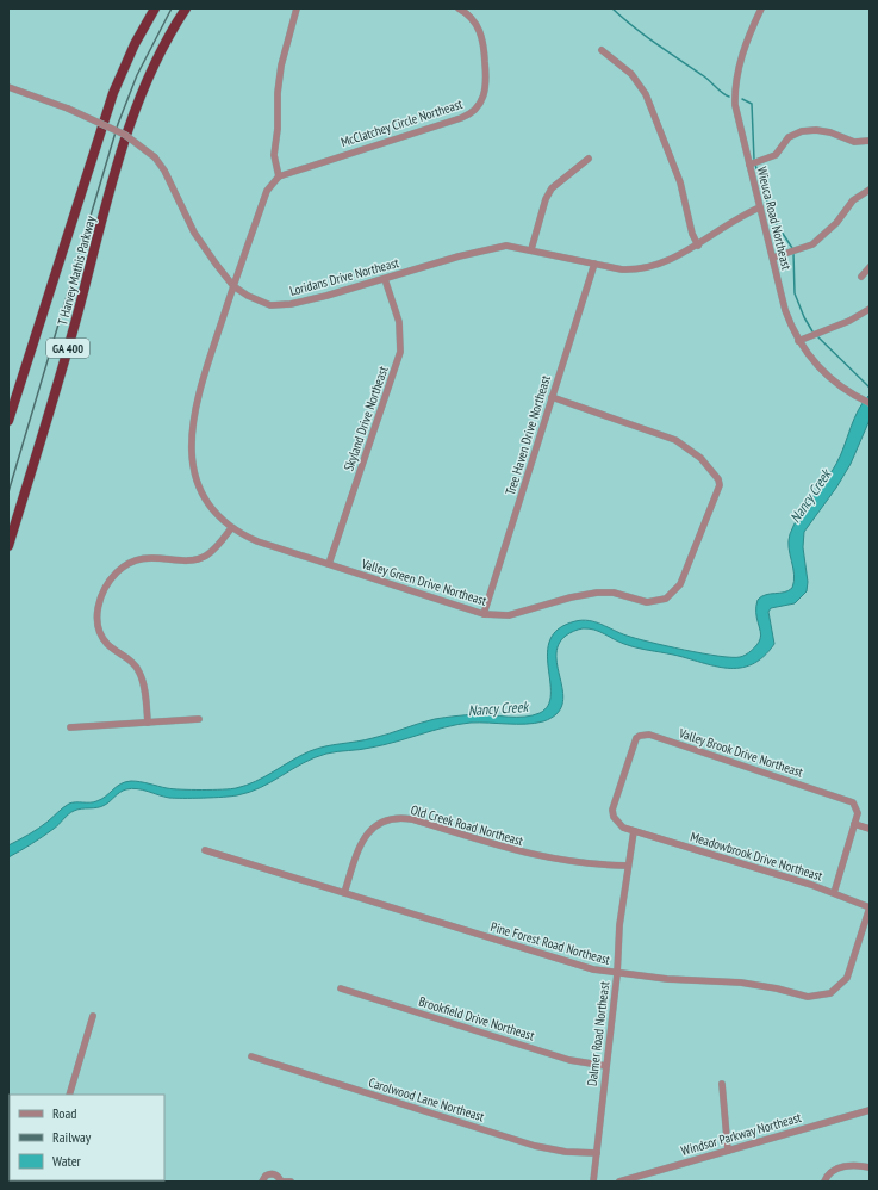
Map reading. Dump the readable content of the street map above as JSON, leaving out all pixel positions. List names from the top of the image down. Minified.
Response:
{"streets":{"highway":["T Harvey Mathis Parkway","GA 400"],"street":["McClatchey Circle Northeast","Wieuca Road Northeast","Loridans Drive Northeast","Skyland Drive Northeast","Tree Haven Drive Northeast","Valley Green Drive Northeast","Valley Brook Drive Northeast","Old Creek Road Northeast","Meadowbrook Drive Northeast","Pine Forest Road Northeast","Brookfield Drive Northeast","Dalmer Road Northeast","Carolwood Lane Northeast","Windsor Parkway Northeast"]},"crossings":[["Wieuca Road Northeast","Loridans Drive Northeast"],["Loridans Drive Northeast","Skyland Drive Northeast"],["Loridans Drive Northeast","Tree Haven Drive Northeast"],["Loridans Drive Northeast","Valley Green Drive Northeast"],["Skyland Drive Northeast","Valley Green Drive Northeast"],["Tree Haven Drive Northeast","Valley Green Drive Northeast"],["Valley Brook Drive Northeast","Meadowbrook Drive Northeast"],["Valley Brook Drive Northeast","Dalmer Road Northeast"],["Old Creek Road Northeast","Pine Forest Road Northeast"],["Old Creek Road Northeast","Dalmer Road Northeast"],["Meadowbrook Drive Northeast","Pine Forest Road Northeast"],["Meadowbrook Drive Northeast","Dalmer Road Northeast"],["Pine Forest Road Northeast","Dalmer Road Northeast"],["Brookfield Drive Northeast","Dalmer Road Northeast"],["Dalmer Road Northeast","Carolwood Lane Northeast"]],"water":["Nancy Creek"],"legend":["Road","Railway","Water"]}
